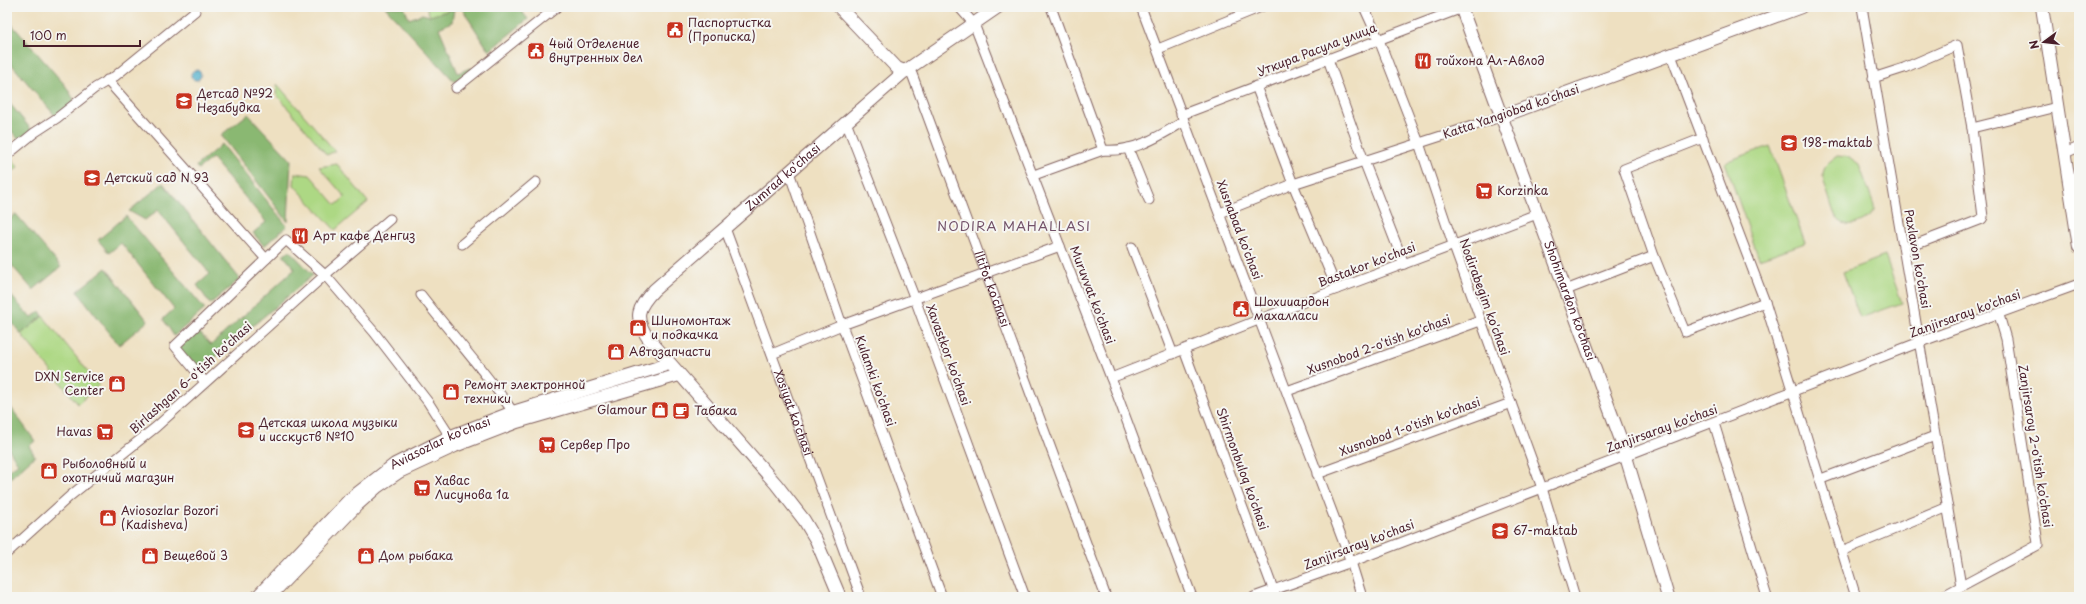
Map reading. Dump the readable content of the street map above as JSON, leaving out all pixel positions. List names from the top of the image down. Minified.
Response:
{"streets":{"main road":["Katta Yangiobod ko'chasi","Zumrad ko'chasi","Iltifot ko'chasi","Shohimardon ko'chasi","Aviasozlar ko'chasi"],"street":["Уткира Расула улица","Xusnabad ko'chasi","Paxlavon ko'chasi","Bastakor ko'chasi","Muruvvat ko'chasi","Nodirabegim ko'chasi","Zanjirsaray ko'chasi","Xusnobod 2-o'tish ko'chasi","Xavastkor ko'chasi","Birlashgan 6-o'tish ko'chasi","Kulamki ko'chasi","Xosiyat ko'chasi","Xusnobod 1-o'tish ko'chasi","Zanjirsaroy 2-o'tish ko'chasi","Shirmonbuloq ko'chasi"]},"crossings":[["Уткира Расула улица","Xusnabad ko'chasi"],["Уткира Расула улица","Muruvvat ko'chasi"],["Уткира Расула улица","Nodirabegim ko'chasi"],["Уткира Расула улица","Shohimardon ko'chasi"],["Katta Yangiobod ko'chasi","Xusnabad ko'chasi"],["Katta Yangiobod ko'chasi","Nodirabegim ko'chasi"],["Katta Yangiobod ko'chasi","Shohimardon ko'chasi"],["Zumrad ko'chasi","Iltifot ko'chasi"],["Zumrad ko'chasi","Muruvvat ko'chasi"],["Zumrad ko'chasi","Xavastkor ko'chasi"],["Zumrad ko'chasi","Kulamki ko'chasi"],["Zumrad ko'chasi","Xosiyat ko'chasi"],["Zumrad ko'chasi","Aviasozlar ko'chasi"],["Xusnabad ko'chasi","Bastakor ko'chasi"],["Xusnabad ko'chasi","Zanjirsaray ko'chasi"],["Xusnabad ko'chasi","Xusnobod 2-o'tish ko'chasi"],["Xusnabad ko'chasi","Xusnobod 1-o'tish ko'chasi"],["Paxlavon ko'chasi","Zanjirsaray ko'chasi"],["Paxlavon ko'chasi","Zanjirsaroy 2-o'tish ko'chasi"],["Bastakor ko'chasi","Muruvvat ko'chasi"],["Bastakor ko'chasi","Nodirabegim ko'chasi"],["Bastakor ko'chasi","Shohimardon ko'chasi"],["Bastakor ko'chasi","Shirmonbuloq ko'chasi"],["Nodirabegim ko'chasi","Zanjirsaray ko'chasi"],["Nodirabegim ko'chasi","Xusnobod 2-o'tish ko'chasi"],["Nodirabegim ko'chasi","Xusnobod 1-o'tish ko'chasi"],["Shohimardon ko'chasi","Zanjirsaray ko'chasi"],["Zanjirsaray ko'chasi","Zanjirsaroy 2-o'tish ko'chasi"],["Zanjirsaray ko'chasi","Shirmonbuloq ko'chasi"]],"districts":["NODIRA MAHALLASI"],"places":{"public building":["Паспортистка (Прописка)","4ый Отделение внутренных дел","Шохииардон махалласи"],"restaurant":["тойхона Ал-Авлод","Арт кафе Денгиз"],"school or university":["Детсад №92 Незабудка","198-maktab","Детский сад N 93","Детская школа музыки и исскуств №10","67-maktab"],"supermarket":["Korzinka","Havas","Сервер Про","Хавас Лисунова 1а"],"shop":["Шиномонтаж и подкачка","Автозапчасти","DXN Service Center","Ремонт электронной техники","Glamour","Рыболовный и охотничий магазин","Aviosozlar Bozori (Kadisheva)","Вещевой 3","Дом рыбака"],"cafe":["Табака"]},"scale_bar":"100 m","north":"left"}
